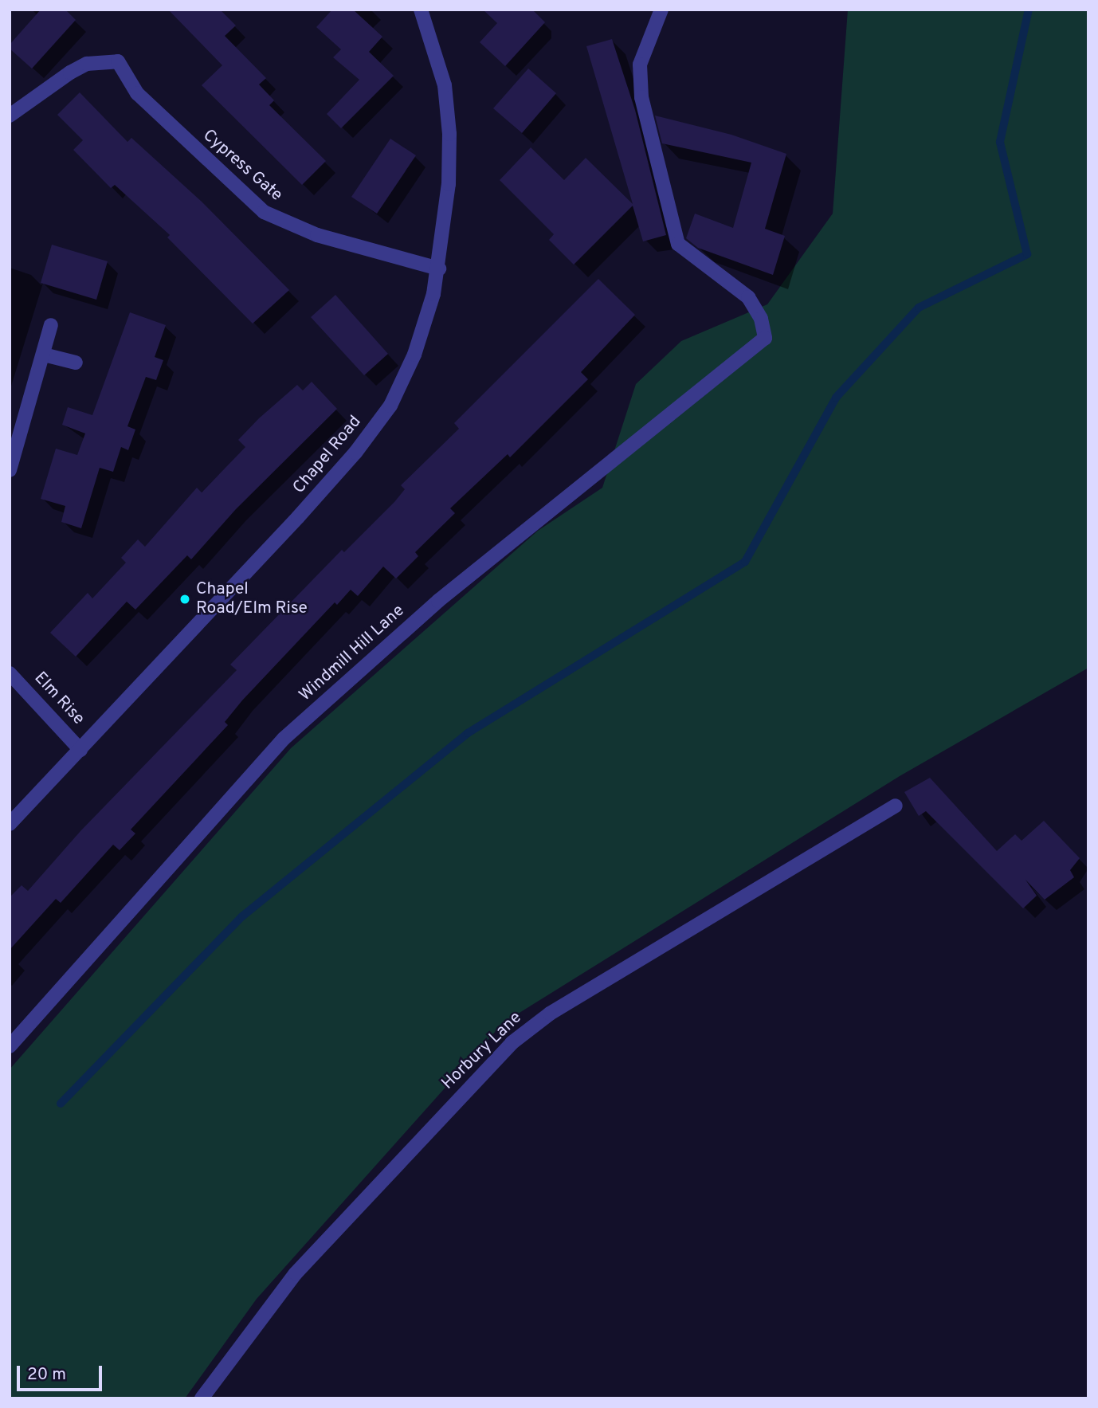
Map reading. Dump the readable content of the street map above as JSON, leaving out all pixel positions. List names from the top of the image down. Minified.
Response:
{"streets":{"street":["Cypress Gate","Chapel Road","Windmill Hill Lane","Elm Rise","Horbury Lane"]},"crossings":[["Cypress Gate","Chapel Road"],["Chapel Road","Elm Rise"]],"places":["Chapel Road/Elm Rise"],"scale_bar":"20 m"}
